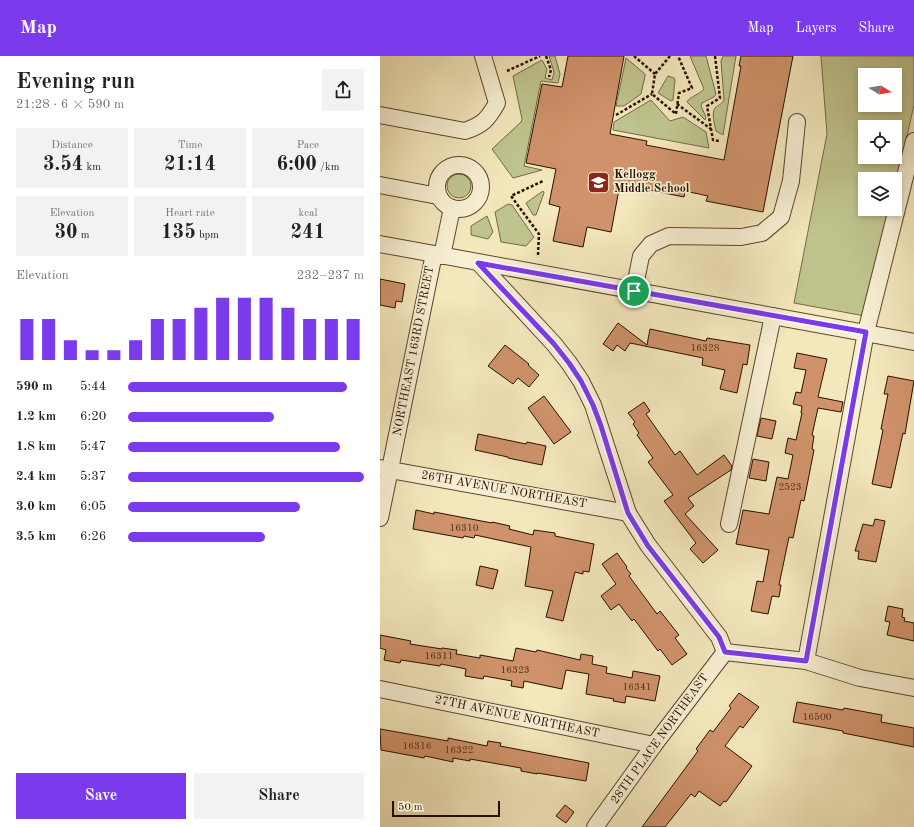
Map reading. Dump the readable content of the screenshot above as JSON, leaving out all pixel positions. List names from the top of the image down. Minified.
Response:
{"streets":{"street":["NORTHEAST 163RD STREET","26TH AVENUE NORTHEAST","27TH AVENUE NORTHEAST","28TH PLACE NORTHEAST"]},"crossings":[["NORTHEAST 163RD STREET","26TH AVENUE NORTHEAST"],["27TH AVENUE NORTHEAST","28TH PLACE NORTHEAST"]],"places":{"school or university":["Kellogg Middle School"]},"house_numbers":["16328","2523","16310","16311","16323","16341","16500","16316","16322"],"scale_bar":"50 m","north":"right","page":{"header":"Map","nav":["Map","Layers","Share"],"heading":["Evening run","21:28 · 6 × 590 m"],"stats":[["Distance","3.54 km"],["Time","21:14"],["Pace","6:00 /km"],["Elevation","30 m"],["Heart rate","135 bpm"],["kcal","241"]],"chart":["Elevation","232–237 m"],"list":[{"name":"590 m","note":"5:44"},{"name":"1.2 km","note":"6:20"},{"name":"1.8 km","note":"5:47"},{"name":"2.4 km","note":"5:37"},{"name":"3.0 km","note":"6:05"},{"name":"3.5 km","note":"6:26"}],"buttons":["Save","Share"],"scale":"50 m"}}
